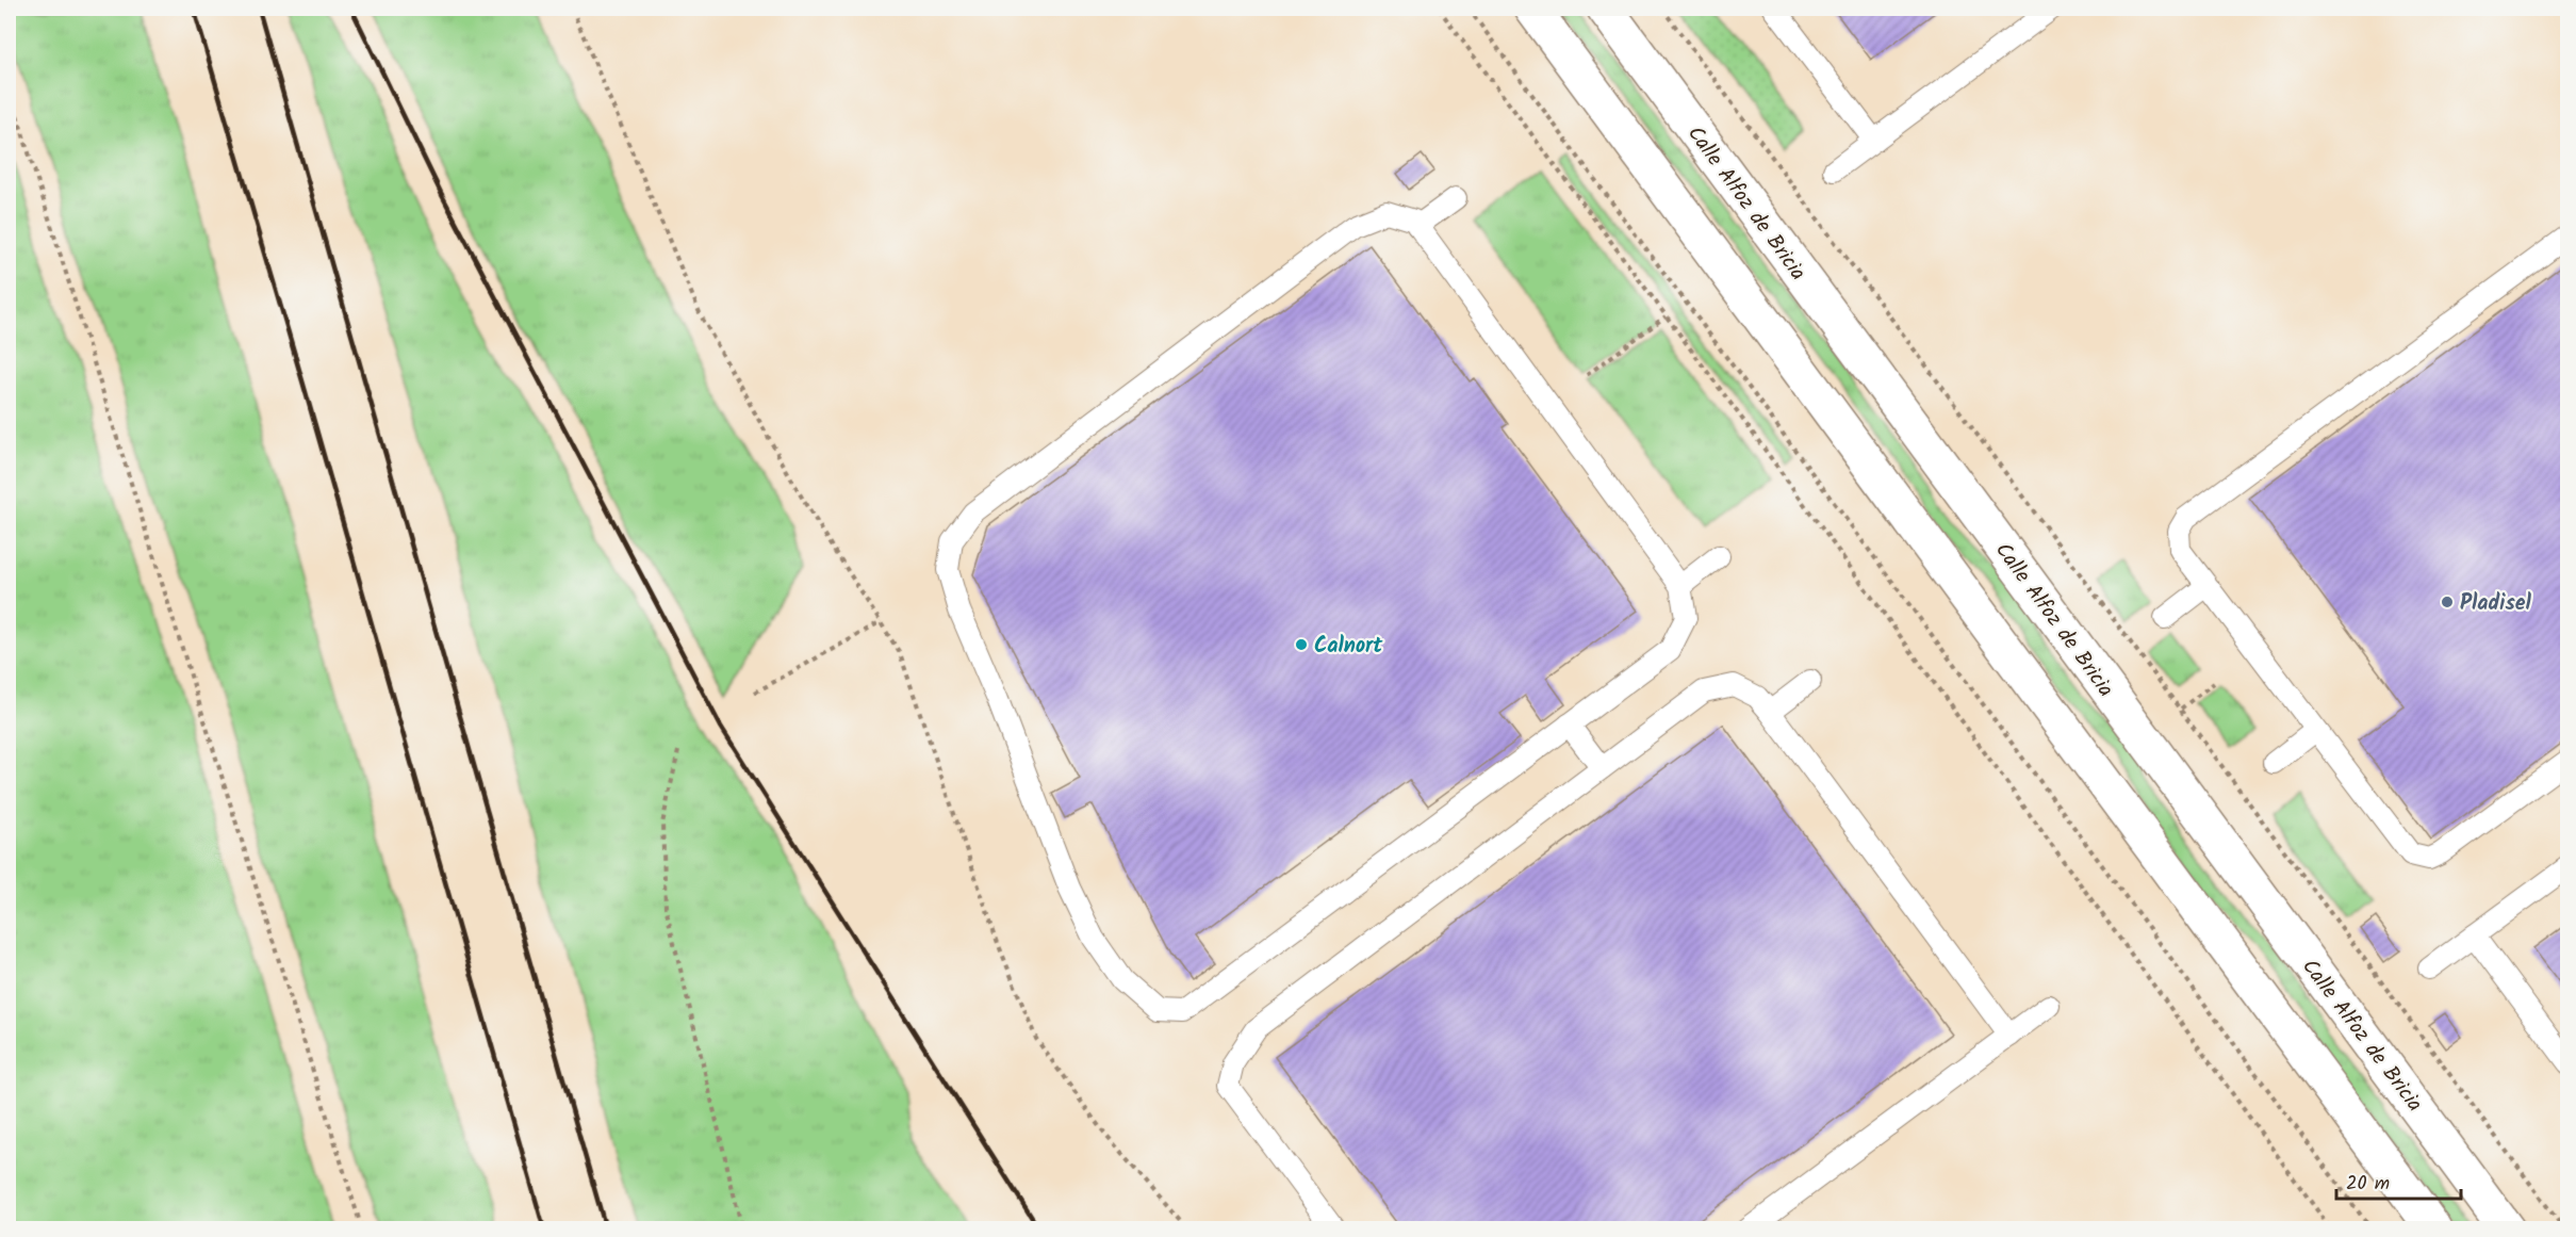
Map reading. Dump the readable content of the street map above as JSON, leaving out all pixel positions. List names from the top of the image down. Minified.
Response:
{"streets":{"street":["Calle Alfoz de Bricia"]},"places":["Pladisel","Calnort"],"scale_bar":"20 m"}
